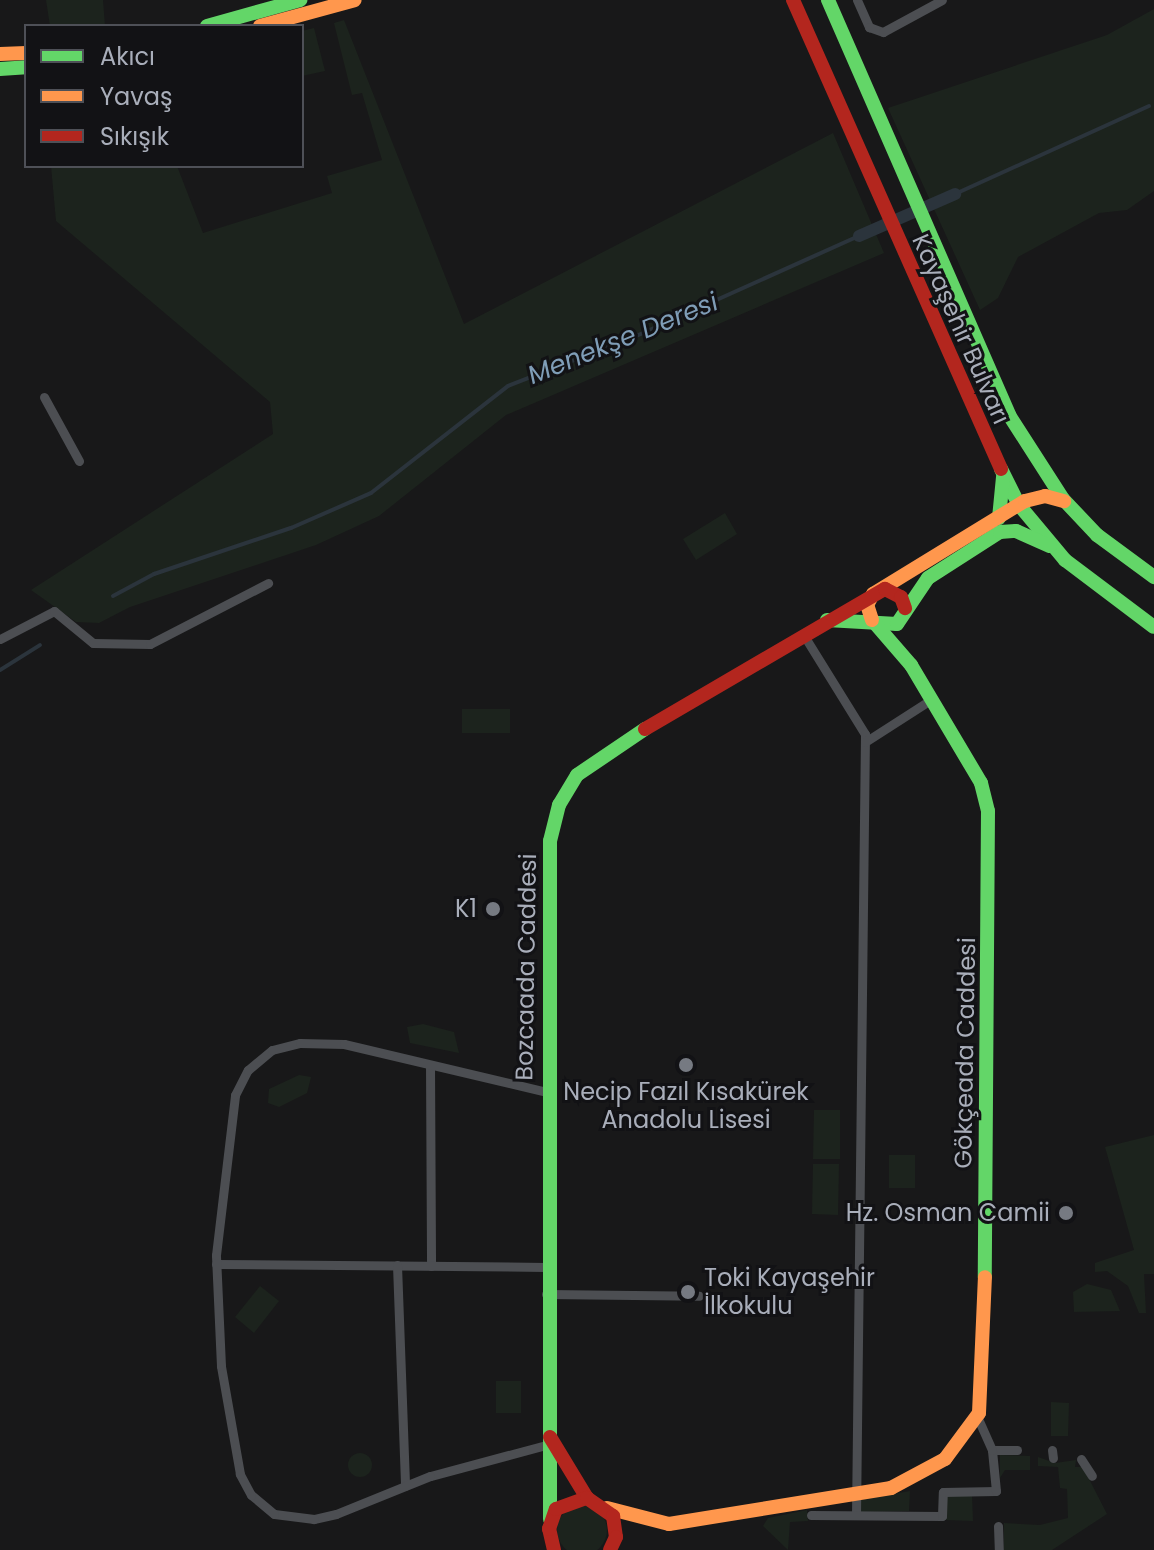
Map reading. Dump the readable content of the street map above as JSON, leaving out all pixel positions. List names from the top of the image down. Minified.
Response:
{"streets":{"street":["Kayaşehir Bulvarı","Bozcaada Caddesi","Gökçeada Caddesi"]},"crossings":[["Kayaşehir Bulvarı","Bozcaada Caddesi"],["Bozcaada Caddesi","Gökçeada Caddesi"]],"water":["Menekşe Deresi"],"places":["K1","Necip Fazıl Kısakürek Anadolu Lisesi","Hz. Osman Camii","Toki Kayaşehir İlkokulu"],"legend":["Akıcı","Yavaş","Sıkışık"]}
